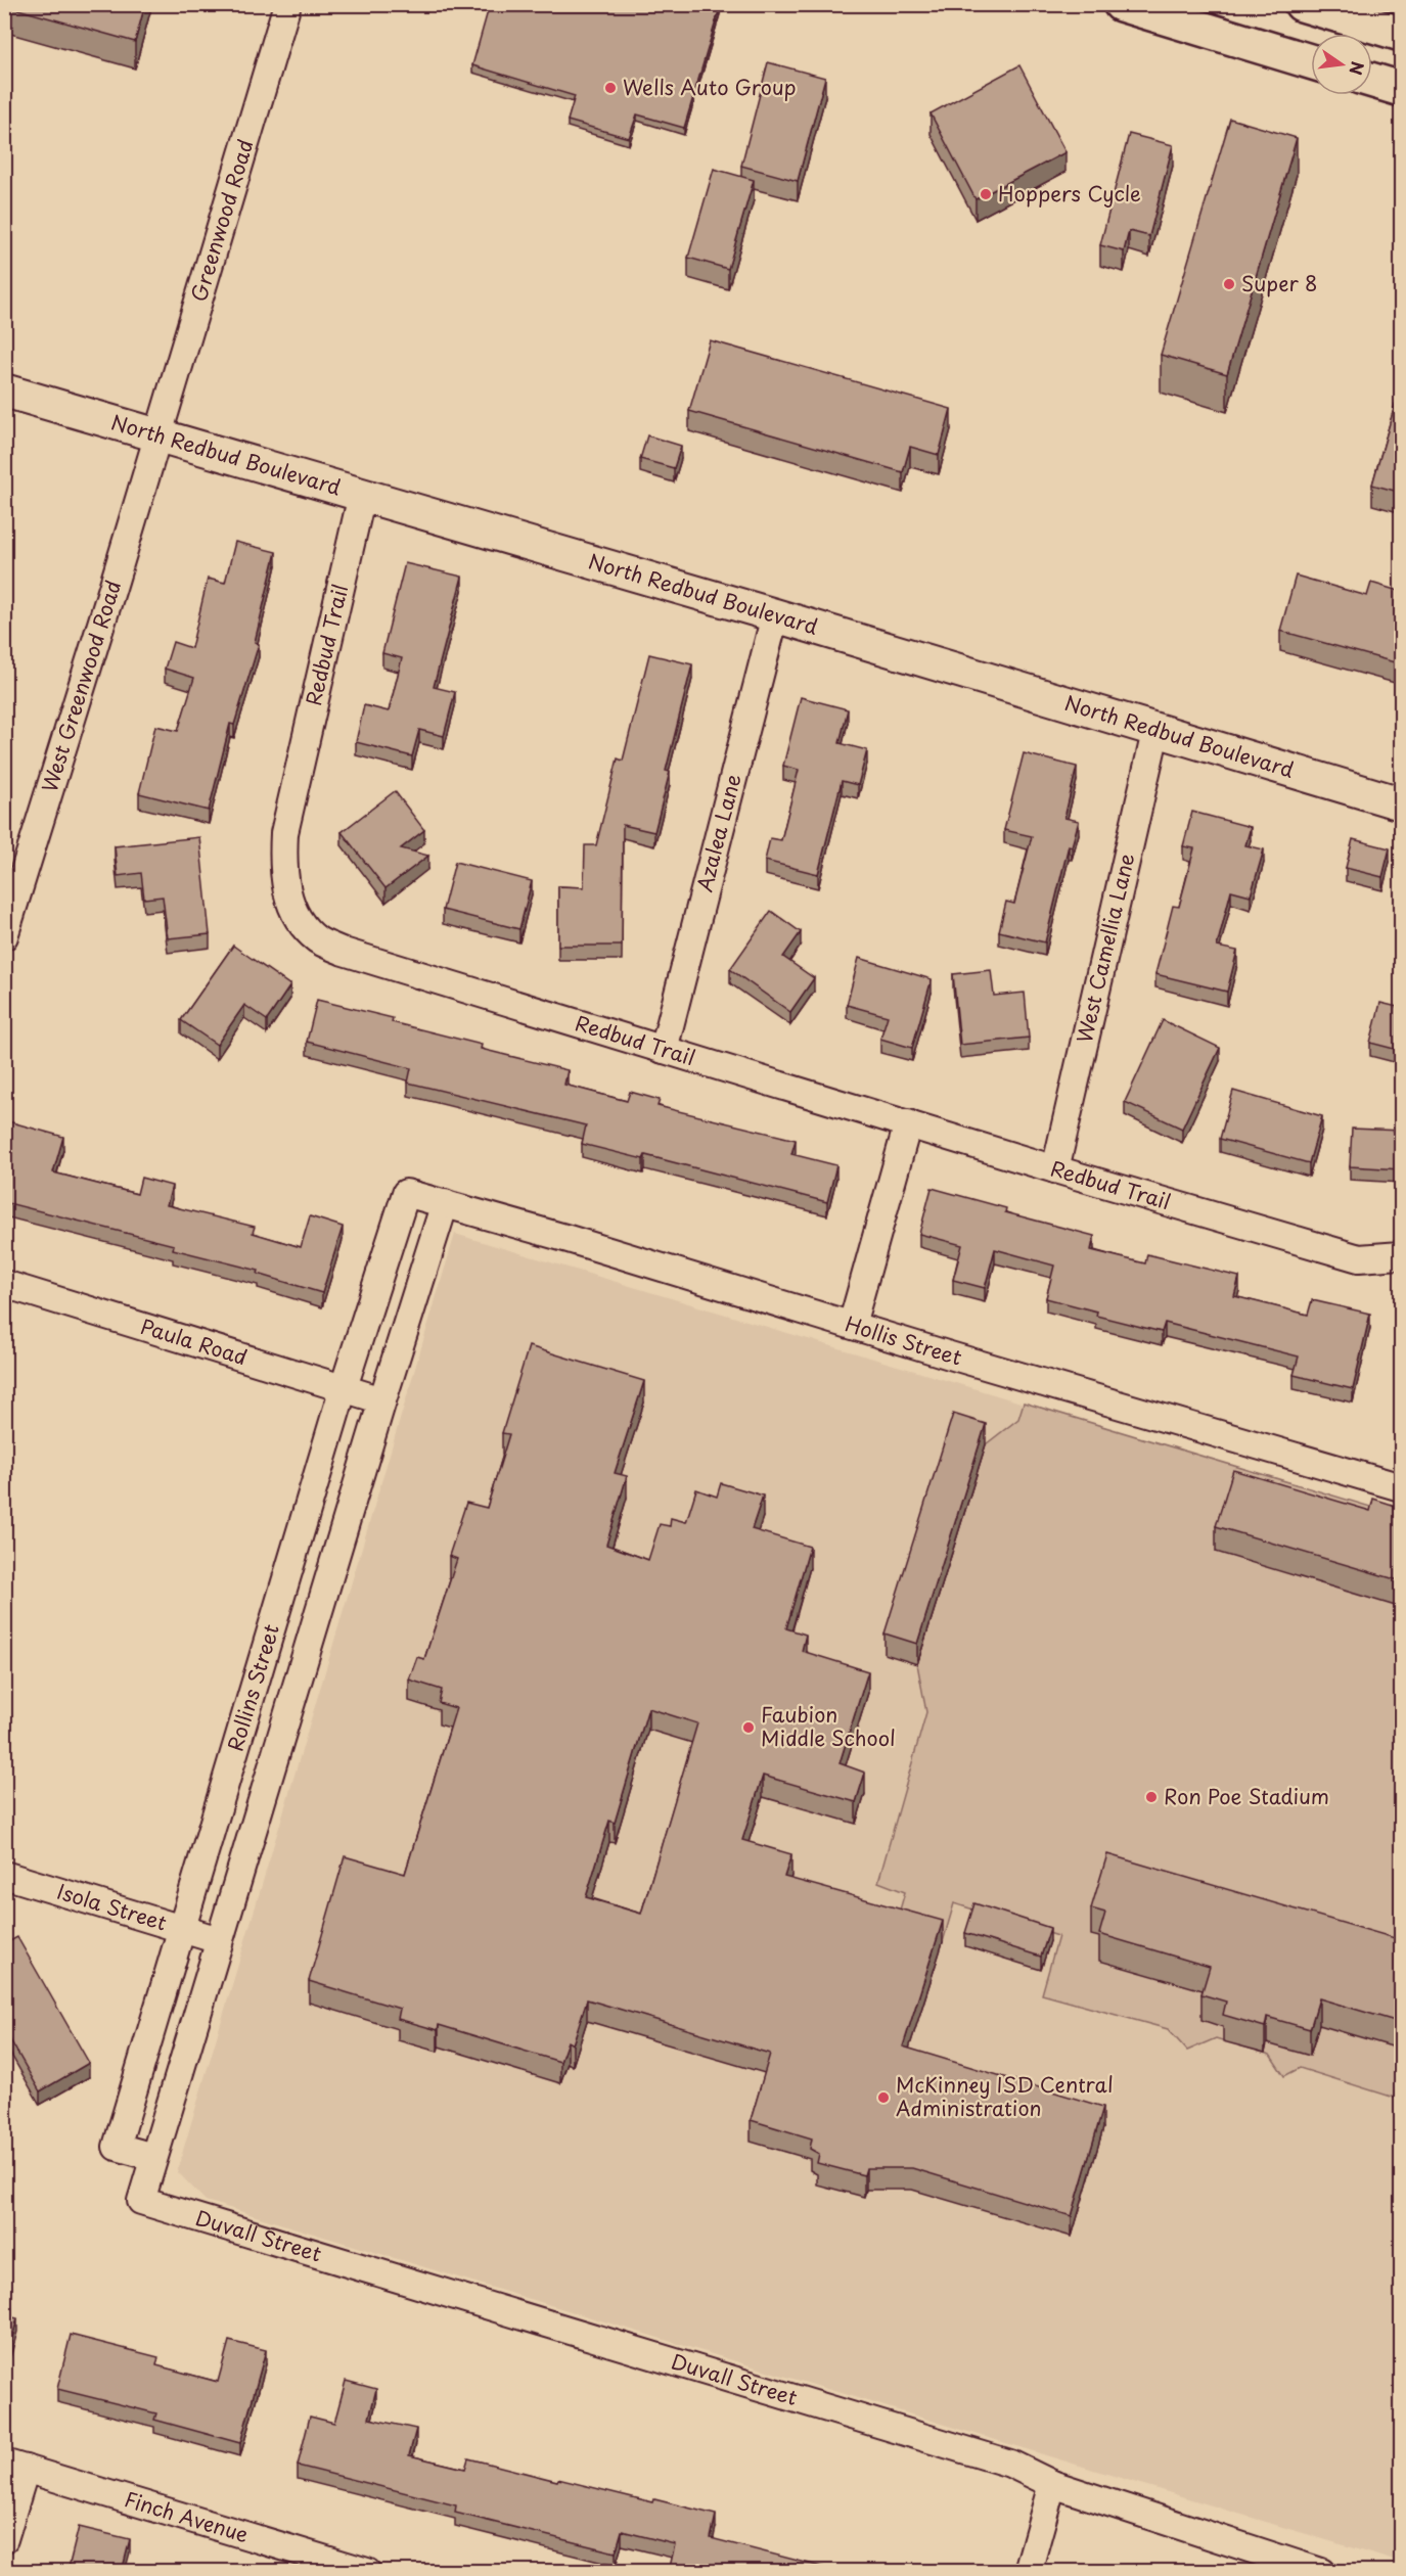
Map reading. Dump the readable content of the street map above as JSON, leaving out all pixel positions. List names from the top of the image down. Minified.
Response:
{"streets":{"street":["Greenwood Road","North Redbud Boulevard","Redbud Trail","West Greenwood Road","Azalea Lane","West Camellia Lane","Hollis Street","Paula Road","Rollins Street","Isola Street","Duvall Street","Finch Avenue"]},"crossings":[["Greenwood Road","North Redbud Boulevard"],["Greenwood Road","West Greenwood Road"],["North Redbud Boulevard","Redbud Trail"],["North Redbud Boulevard","West Greenwood Road"],["North Redbud Boulevard","Azalea Lane"],["North Redbud Boulevard","West Camellia Lane"],["Redbud Trail","Azalea Lane"],["Redbud Trail","West Camellia Lane"],["Hollis Street","Rollins Street"],["Paula Road","Rollins Street"],["Rollins Street","Isola Street"],["Rollins Street","Duvall Street"]],"places":["Wells Auto Group","Hoppers Cycle","Super 8","Faubion Middle School","Ron Poe Stadium","McKinney ISD Central Administration"],"north":"right"}
